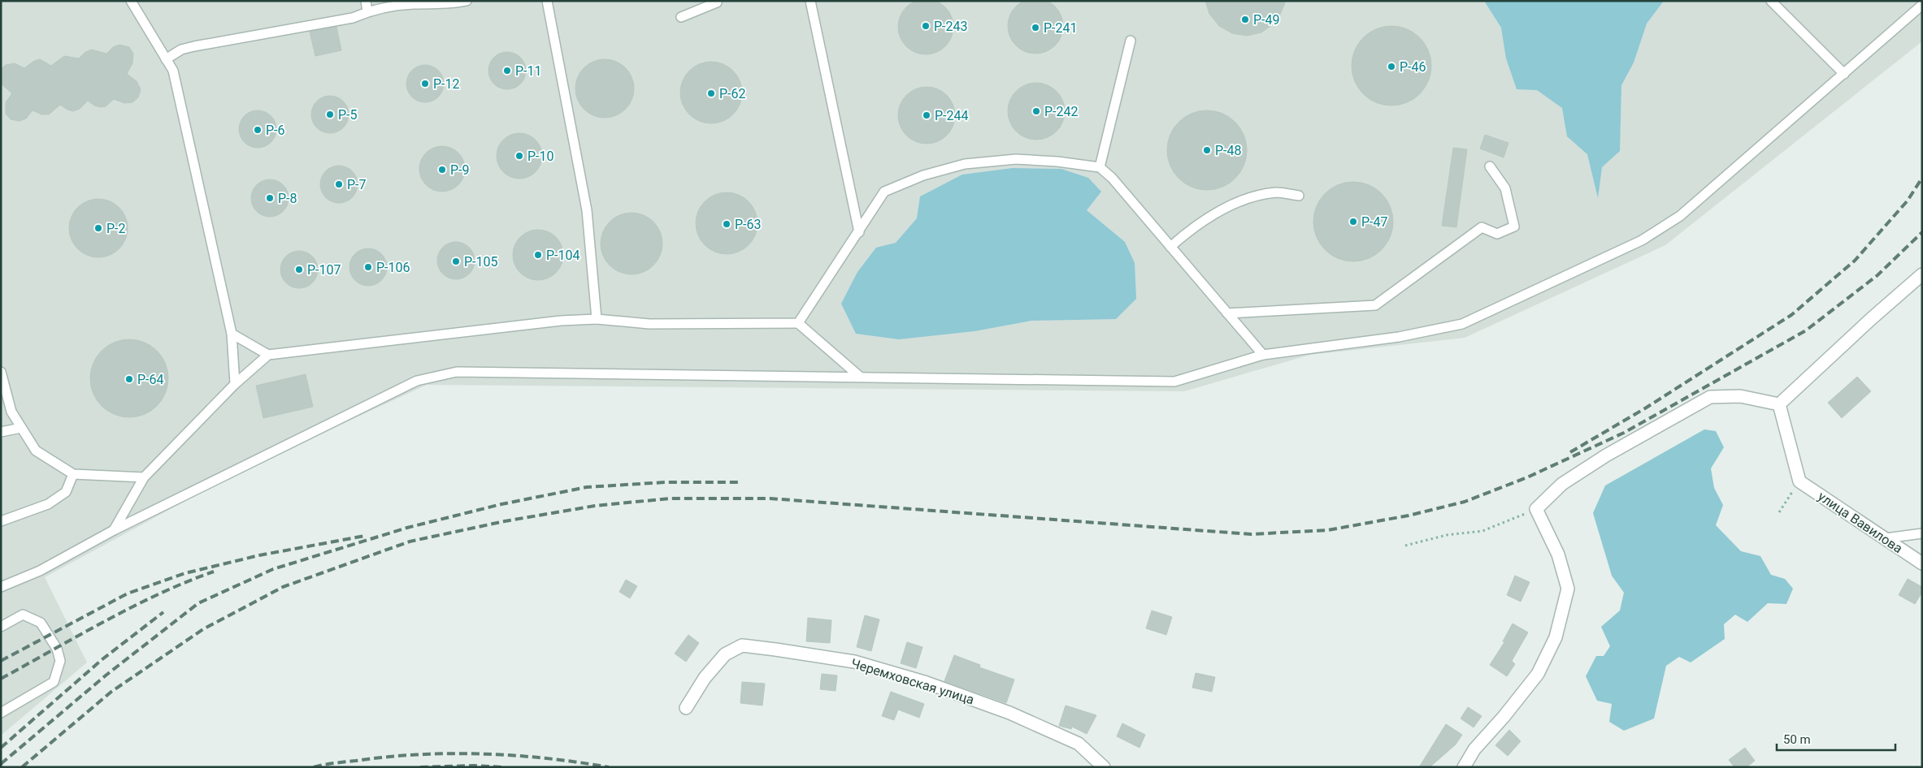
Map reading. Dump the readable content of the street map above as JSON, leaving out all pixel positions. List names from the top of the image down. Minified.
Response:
{"streets":{"street":["улица Вавилова","Черемховская улица"]},"places":["Р-49","Р-243","Р-241","Р-46","Р-11","Р-12","Р-62","Р-242","Р-5","Р-244","Р-6","Р-48","Р-10","Р-9","Р-7","Р-8","Р-47","Р-63","Р-2","Р-104","Р-105","Р-106","Р-107","Р-64"],"scale_bar":"50 m"}
